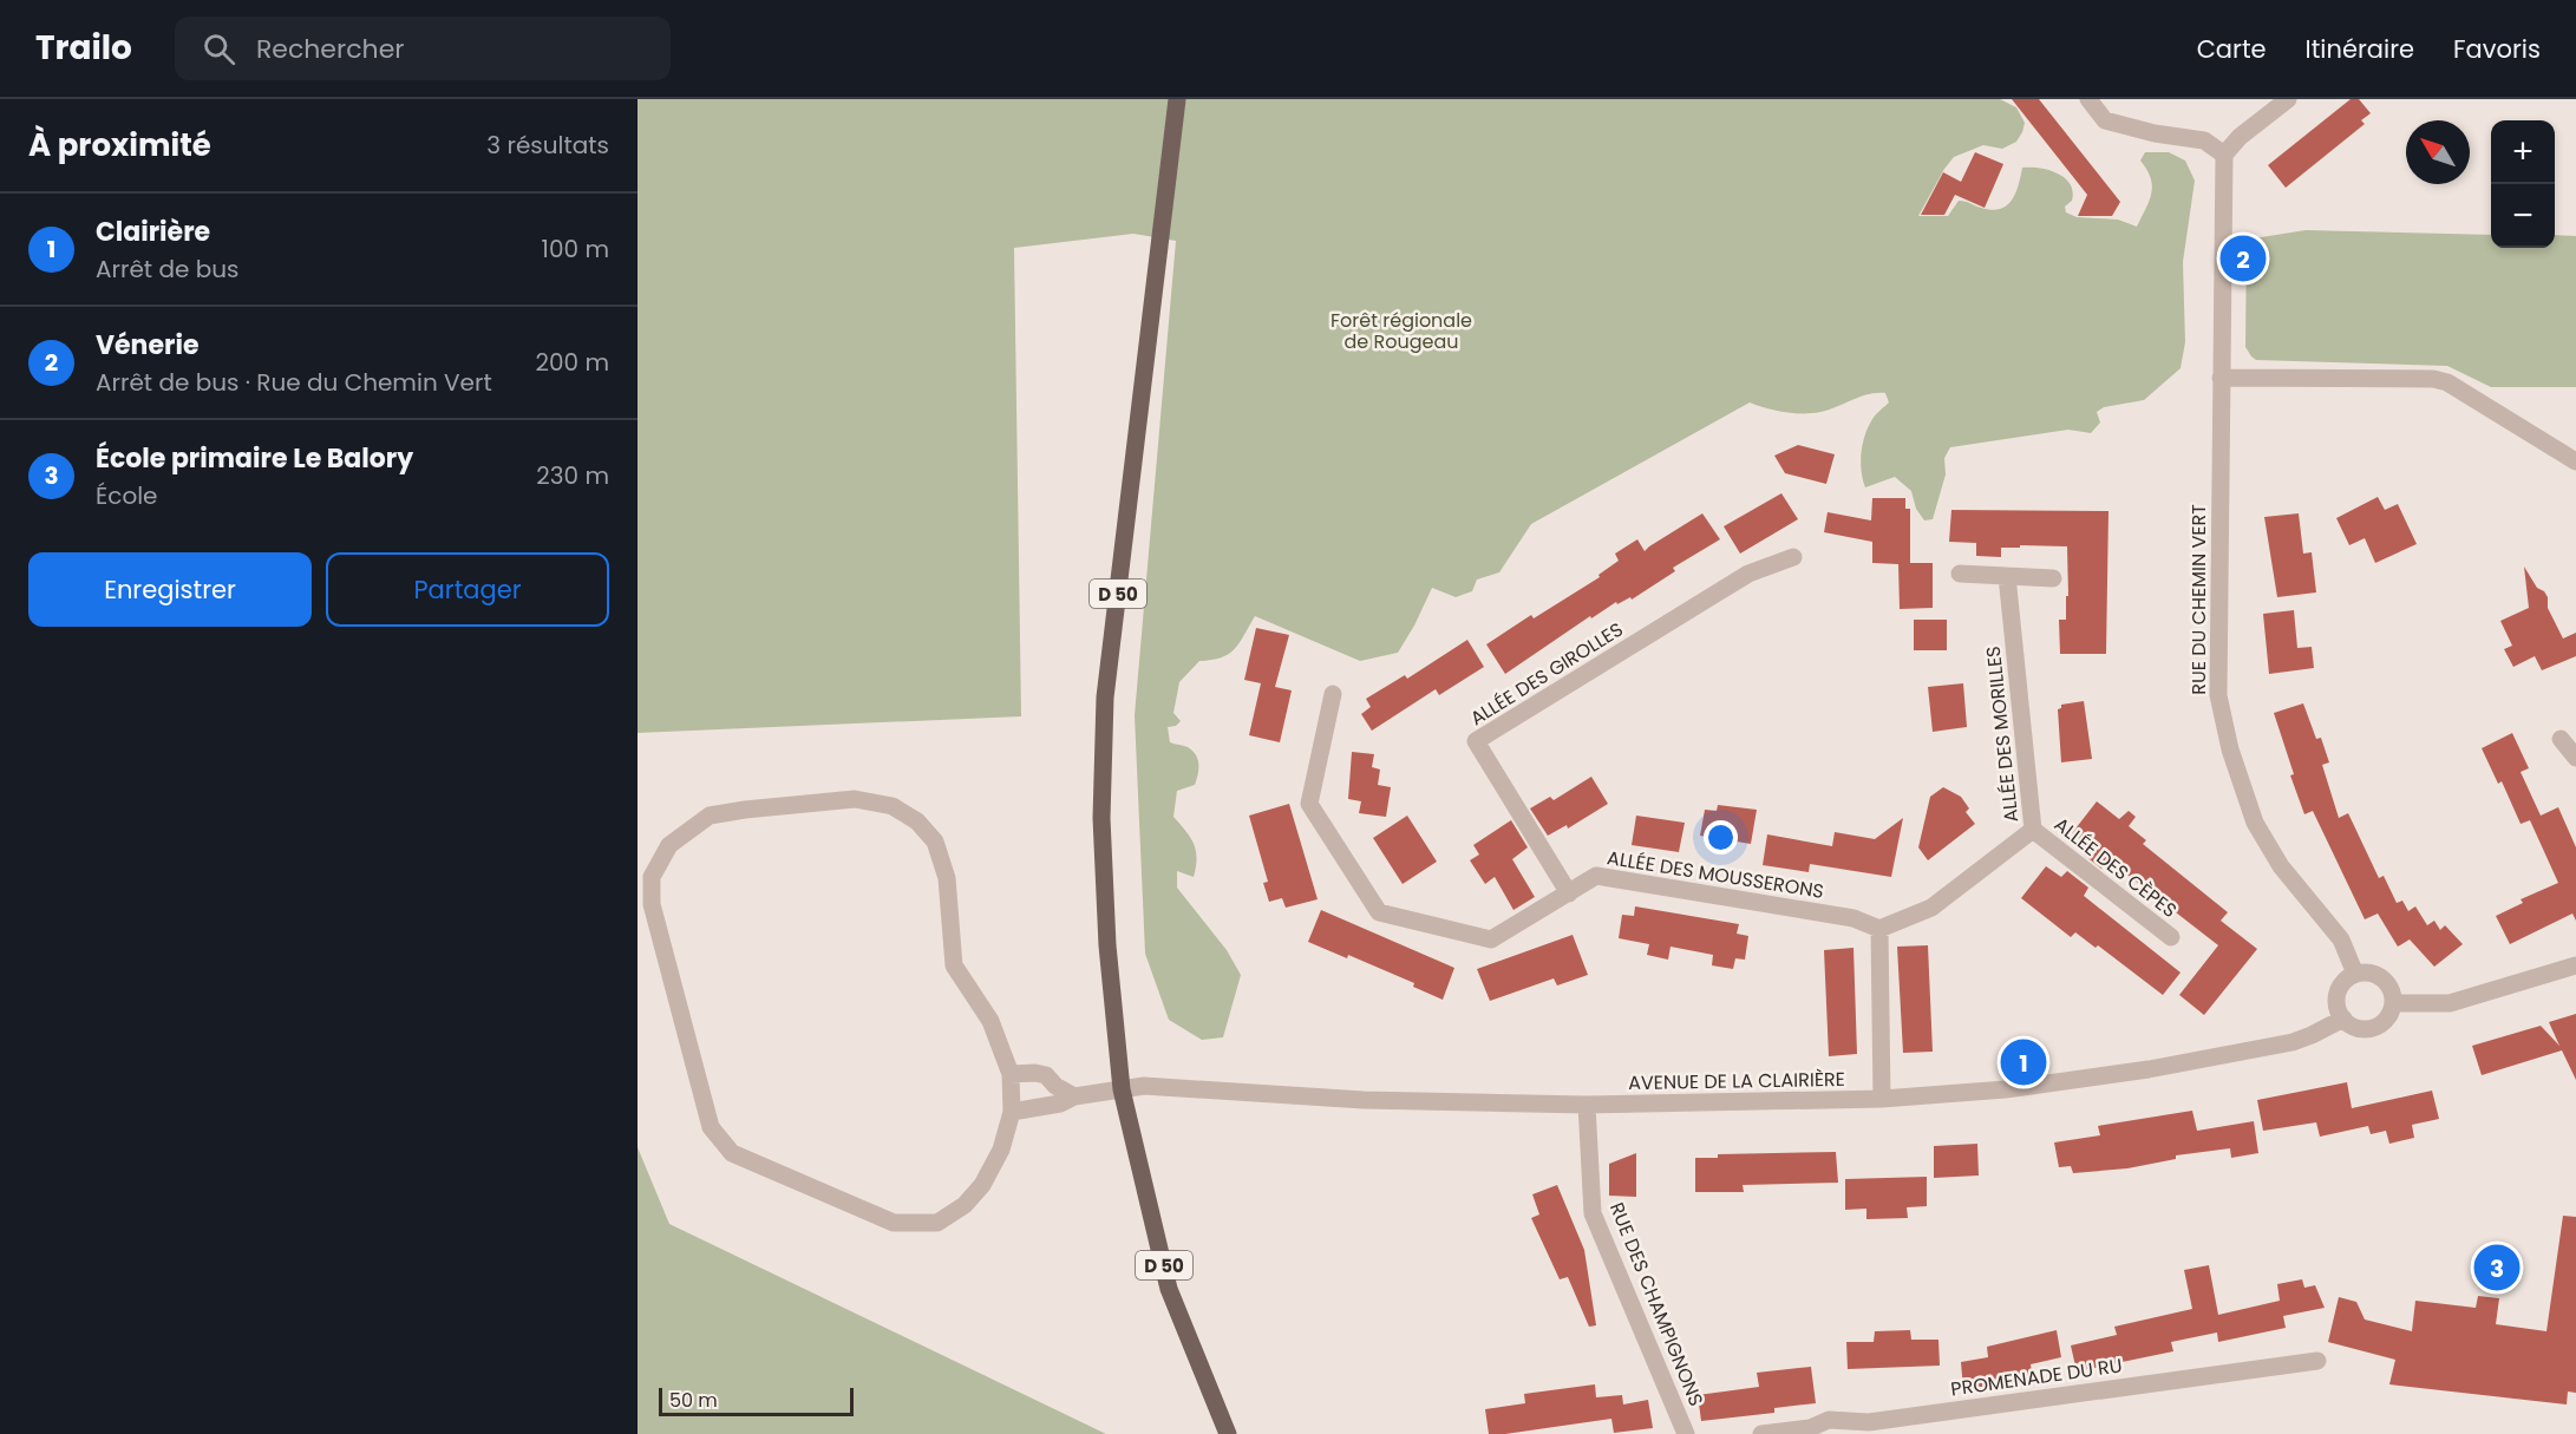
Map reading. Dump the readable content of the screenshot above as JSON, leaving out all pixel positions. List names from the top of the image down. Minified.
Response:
{"streets":{"main road":["D 50"],"street":["RUE DU CHEMIN VERT","ALLÉE DES GIROLLES","ALLÉE DES MORILLES","ALLÉE DES CÈPES","ALLÉE DES MOUSSERONS","AVENUE DE LA CLAIRIÈRE","RUE DES CHAMPIGNONS","PROMENADE DU RU"]},"crossings":[["D 50","AVENUE DE LA CLAIRIÈRE"],["RUE DU CHEMIN VERT","AVENUE DE LA CLAIRIÈRE"],["ALLÉE DES GIROLLES","ALLÉE DES MOUSSERONS"],["ALLÉE DES MORILLES","ALLÉE DES CÈPES"],["ALLÉE DES MORILLES","ALLÉE DES MOUSSERONS"],["AVENUE DE LA CLAIRIÈRE","RUE DES CHAMPIGNONS"]],"parks":["Forêt régionale de Rougeau"],"scale_bar":"50 m","north":"top left","page":{"header":"Trailo","search":"Rechercher","nav":["Carte","Itinéraire","Favoris"],"heading":["À proximité","3 résultats"],"map_buttons":["+","−"],"list":[{"mark":"1","name":"Clairière","note":"Arrêt de bus","value":"100 m"},{"mark":"2","name":"Vénerie","note":"Arrêt de bus · Rue du Chemin Vert","value":"200 m"},{"mark":"3","name":"École primaire Le Balory","note":"École","value":"230 m"}],"pins":["2","1","3"],"buttons":["Enregistrer","Partager"],"scale":"50 m"}}
